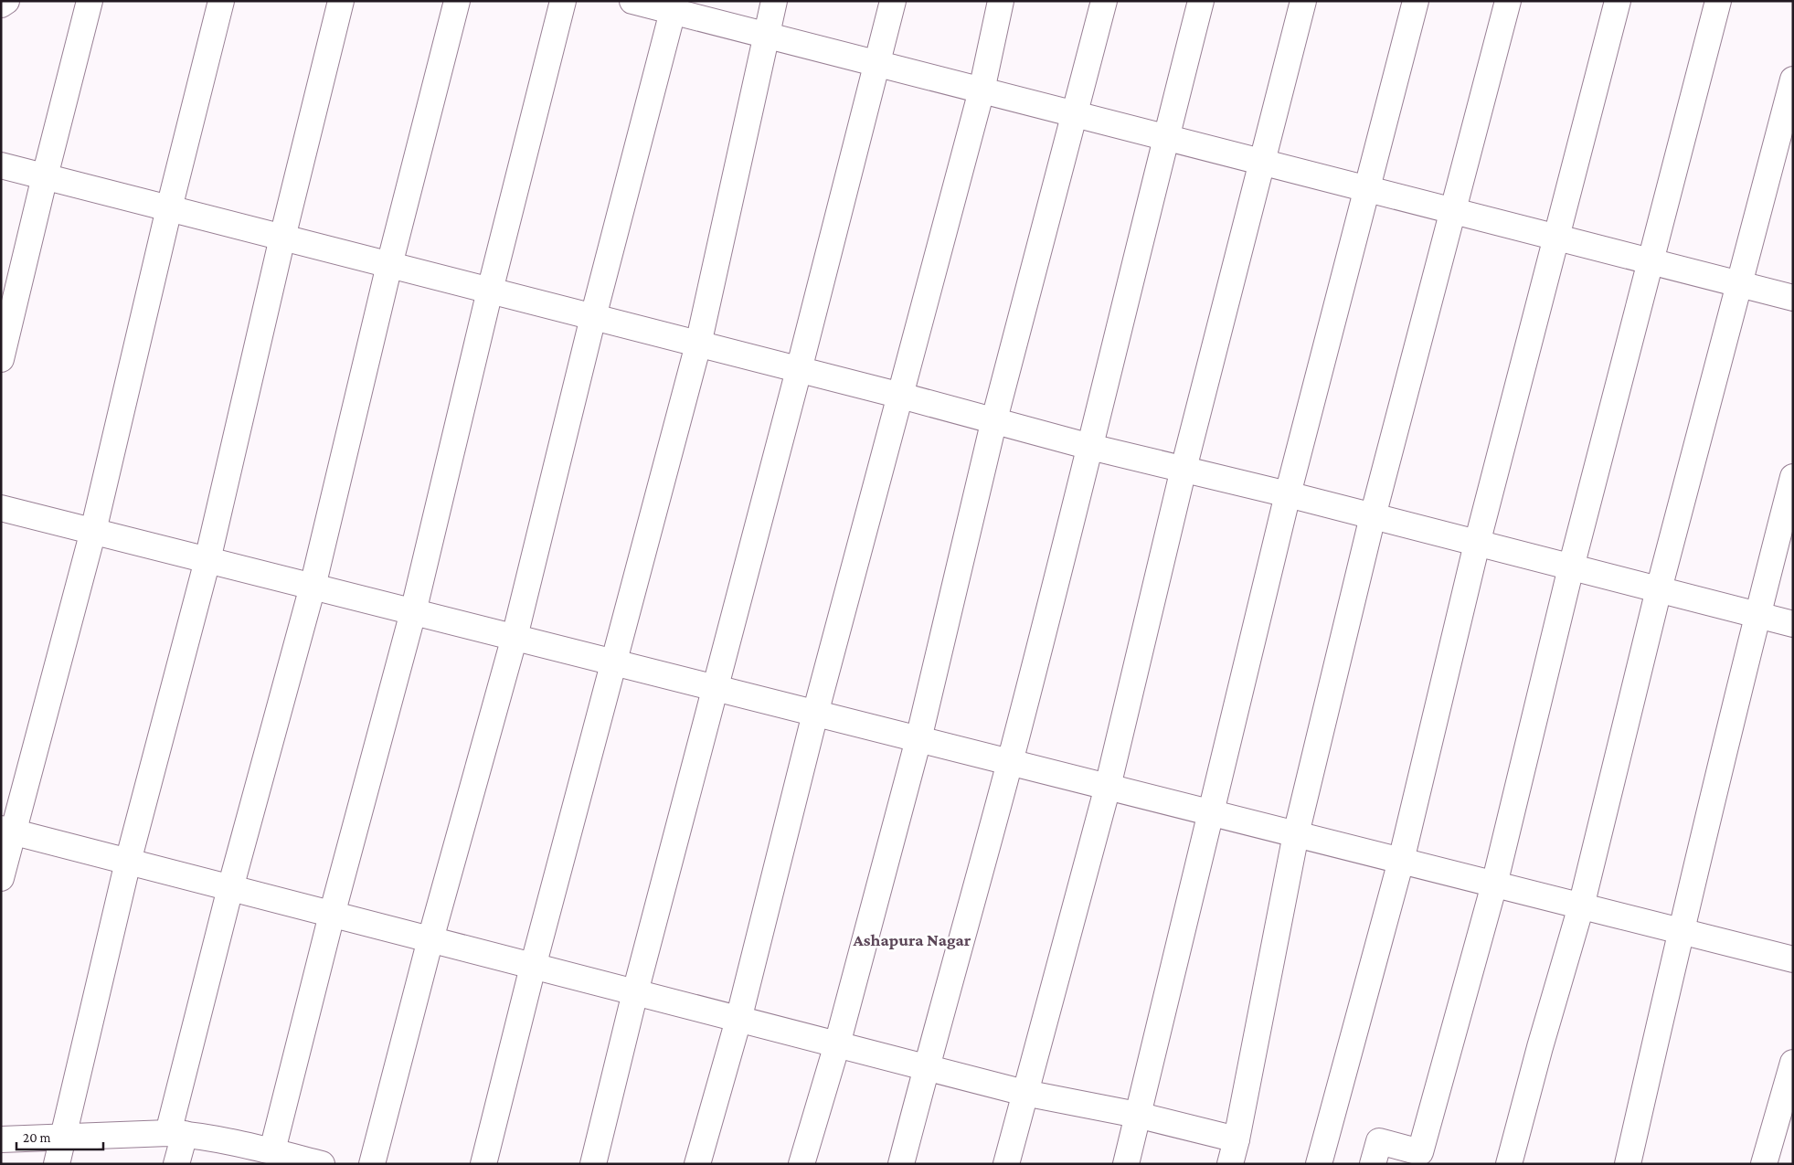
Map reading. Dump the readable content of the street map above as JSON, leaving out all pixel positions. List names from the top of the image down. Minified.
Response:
{"districts":["Ashapura Nagar"],"scale_bar":"20 m"}
